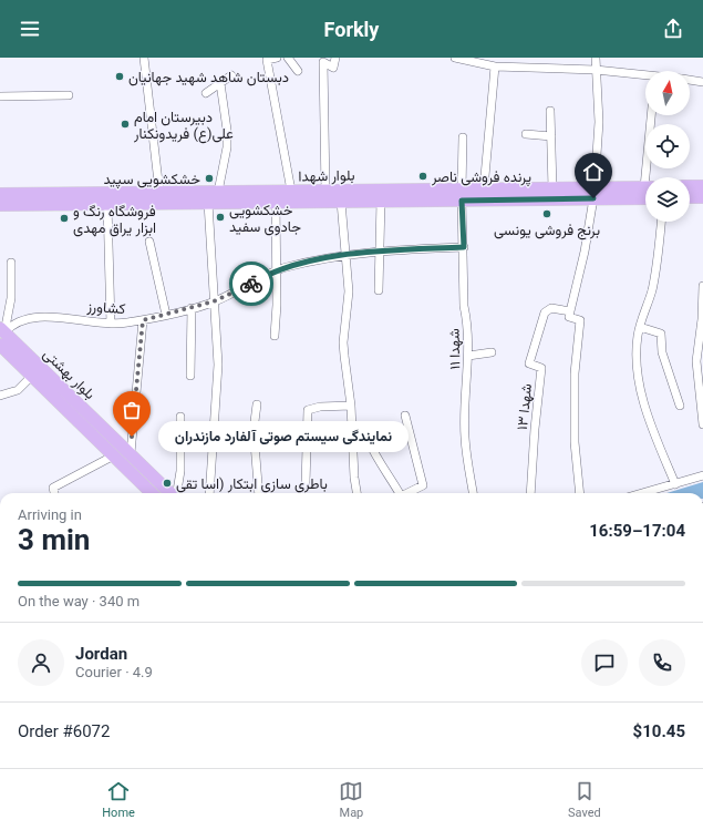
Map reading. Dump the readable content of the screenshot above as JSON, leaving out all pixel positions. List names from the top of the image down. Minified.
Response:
{"streets":{"main road":["بلوار شهدا","بلوار بهشتی"],"street":["کشاورز","شهدا ۱۱","شهدا ۱۳"]},"crossings":[["بلوار شهدا","شهدا ۱۱"],["کشاورز","شهدا ۱۱"],["کشاورز","بلوار بهشتی"]],"places":["دبستان شاهد شهید جهانیان","دبیرستان امام علی(ع) فریدونکنار","پرنده فروشی ناصر","خشکشویی سپید","برنج فروشی یونسی","خشکشویی جادوی سفید","فروشگاه رنگ و ابزار یراق مهدی","نمایندگی سیستم صوتی آلفارد مازندران","باطری سازی ابتکار (اسا تقی"],"north":"top","page":{"header":"Forkly","bubble":"نمایندگی سیستم صوتی آلفارد مازندران","heading":["3 min","Arriving in","16:59–17:04"],"panel":["Jordan","Courier · 4.9","Order #6072","$10.45"],"bar":"On the way · 340 m","tabs":["Home","Map","Saved"]}}
